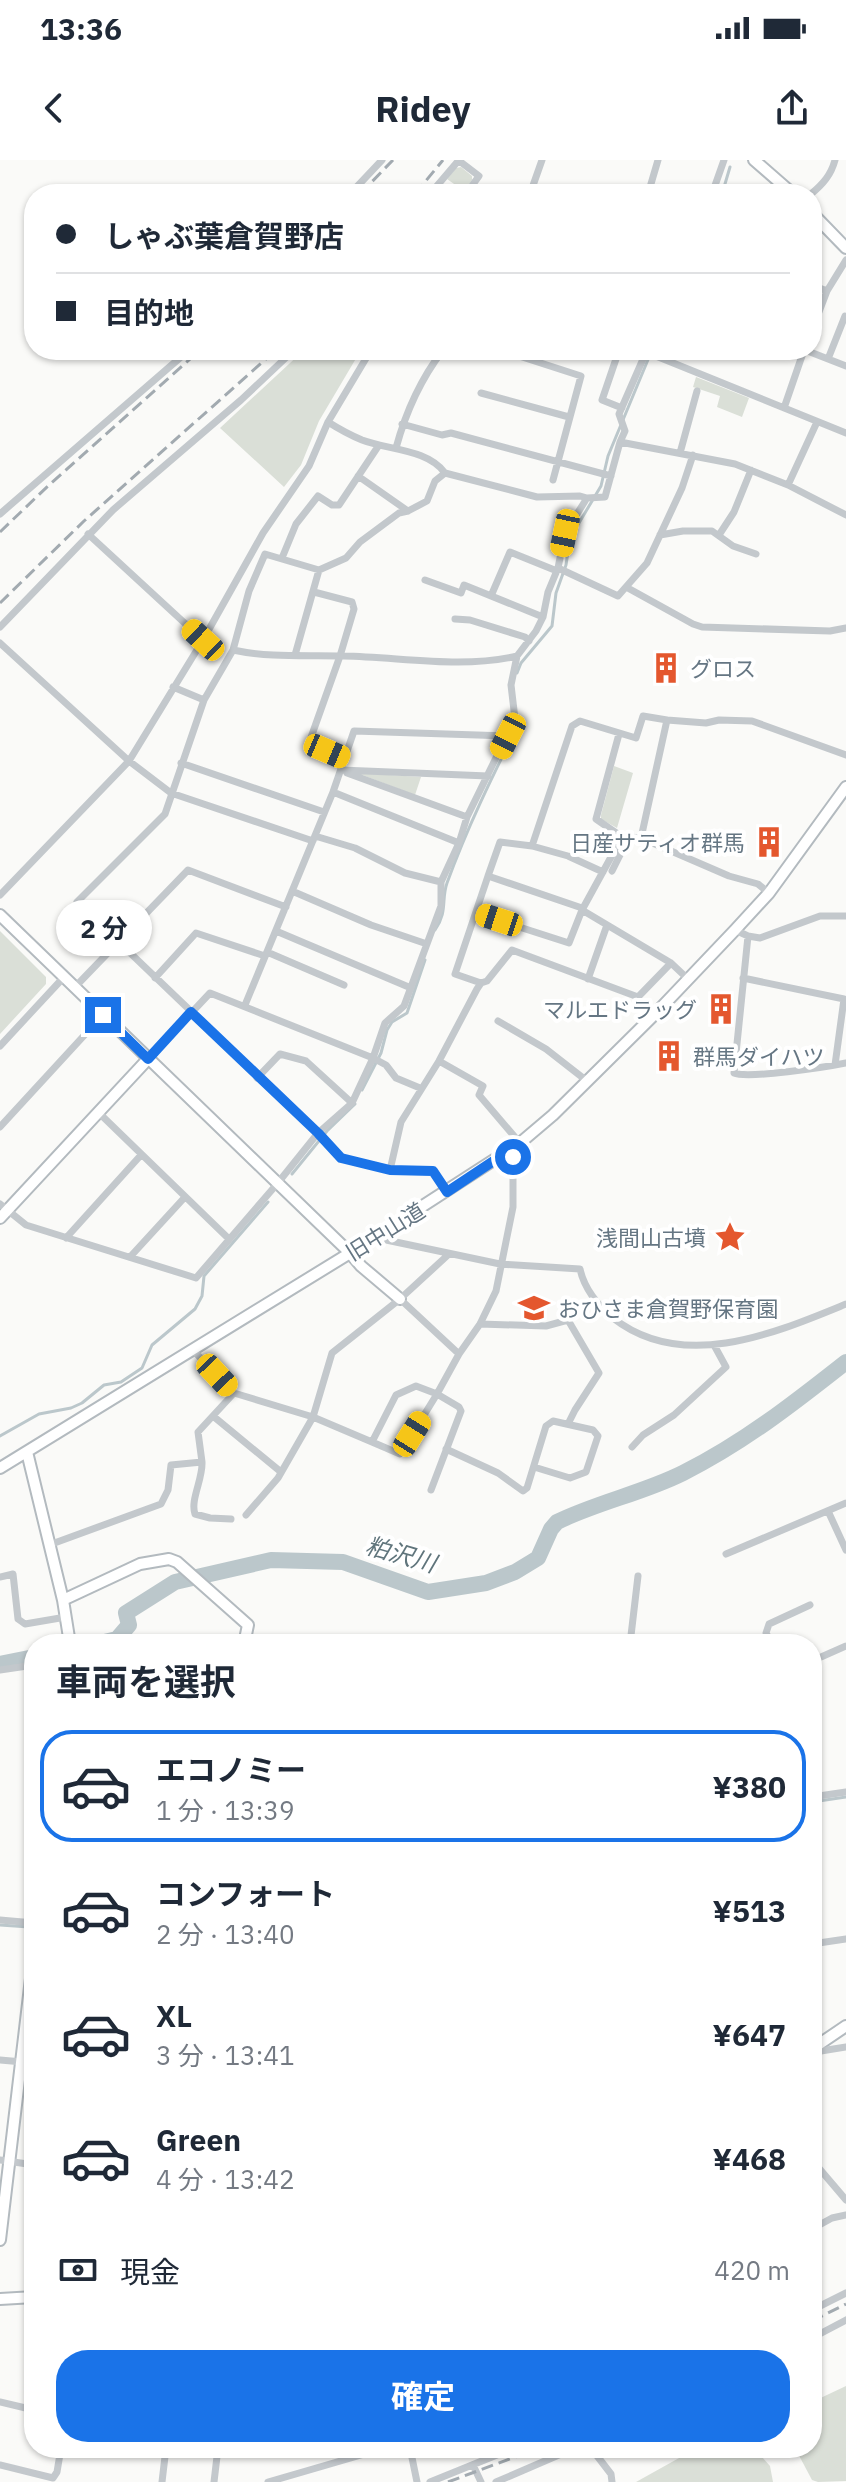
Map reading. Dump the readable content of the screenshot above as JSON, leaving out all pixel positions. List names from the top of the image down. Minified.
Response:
{"streets":{"street":["旧中山道"]},"water":["粕沢川"],"places":{"building":["グロス","日産サティオ群馬","マルエドラッグ","群馬ダイハツ"],"place":["浅間山古墳"],"school or university":["おひさま倉賀野保育園"]},"page":{"status":"13:36","header":"Ridey","banner":["しゃぶ葉倉賀野店","目的地"],"bubble":"2 分","heading":"車両を選択","list":[{"name":"エコノミー","note":"1 分 · 13:39","value":"¥380"},{"name":"コンフォート","note":"2 分 · 13:40","value":"¥513"},{"name":"XL","note":"3 分 · 13:41","value":"¥647"},{"name":"Green","note":"4 分 · 13:42","value":"¥468"}],"pay":["現金","420 m"],"buttons":"確定"}}
